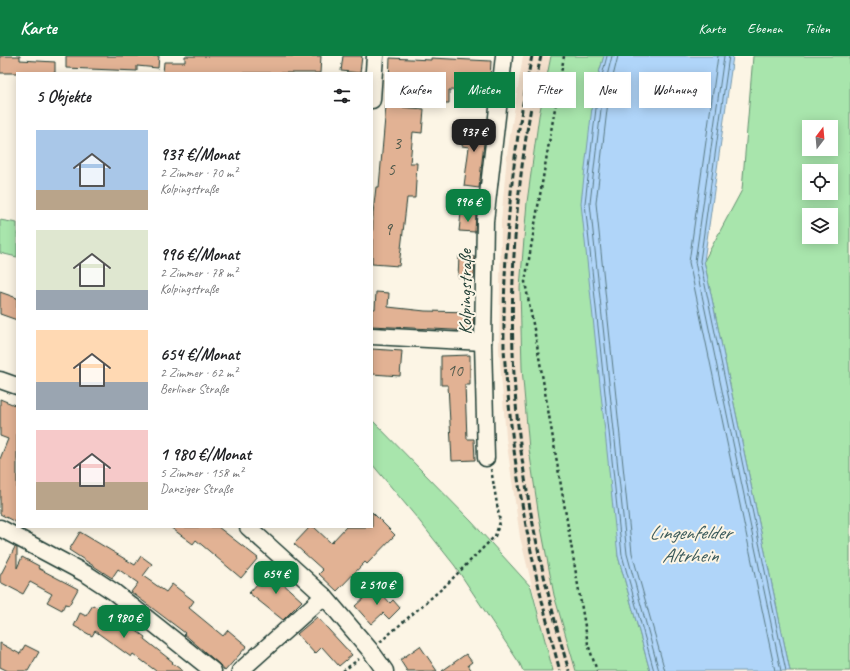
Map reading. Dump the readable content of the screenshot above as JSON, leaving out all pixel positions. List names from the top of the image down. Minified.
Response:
{"streets":{"street":["Kolpingstraße"]},"water":["Lingenfelder Altrhein"],"house_numbers":["3","5","9","10"],"north":"top","page":{"header":"Karte","nav":["Karte","Ebenen","Teilen"],"chip":["Kaufen","Mieten","Filter","Neu","Wohnung"],"heading":"5 Objekte","price":["937 €","996 €","654 €","2 510 €","1 980 €"],"list":[{"name":"937 €/Monat","note":"2 Zimmer · 70 m² · Kolpingstraße"},{"name":"996 €/Monat","note":"2 Zimmer · 78 m² · Kolpingstraße"},{"name":"654 €/Monat","note":"2 Zimmer · 62 m² · Berliner Straße"},{"name":"1 980 €/Monat","note":"5 Zimmer · 158 m² · Danziger Straße"}]}}
